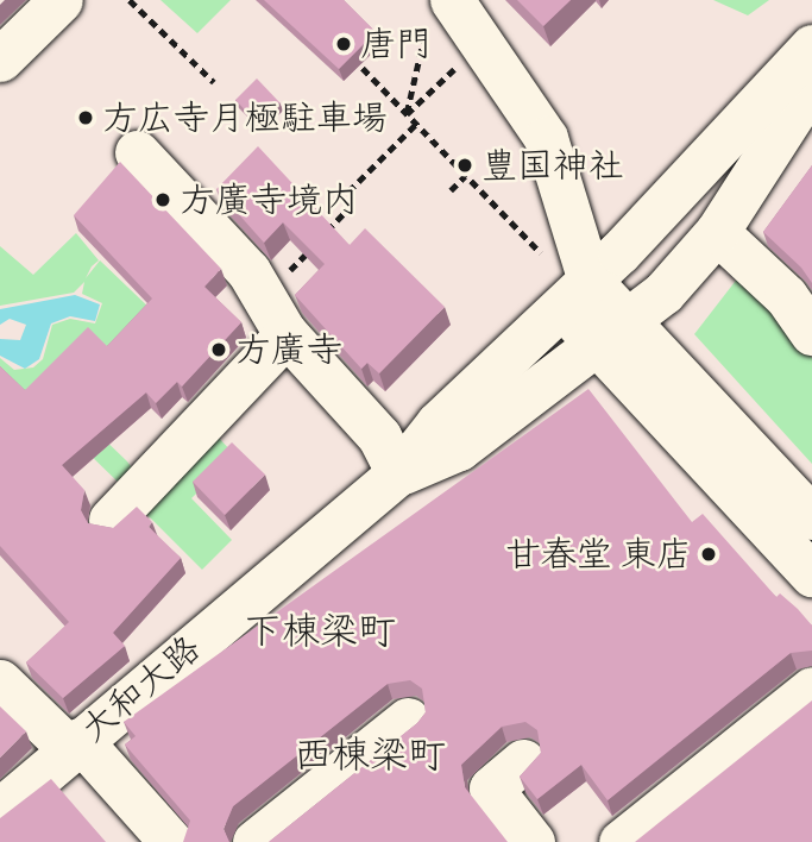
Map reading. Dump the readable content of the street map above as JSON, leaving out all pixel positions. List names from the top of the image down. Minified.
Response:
{"streets":{"street":["大和大路"]},"districts":["下棟梁町","西棟梁町"],"places":["唐門","方広寺月極駐車場","豊国神社","方廣寺境内","方廣寺","甘春堂 東店"]}
